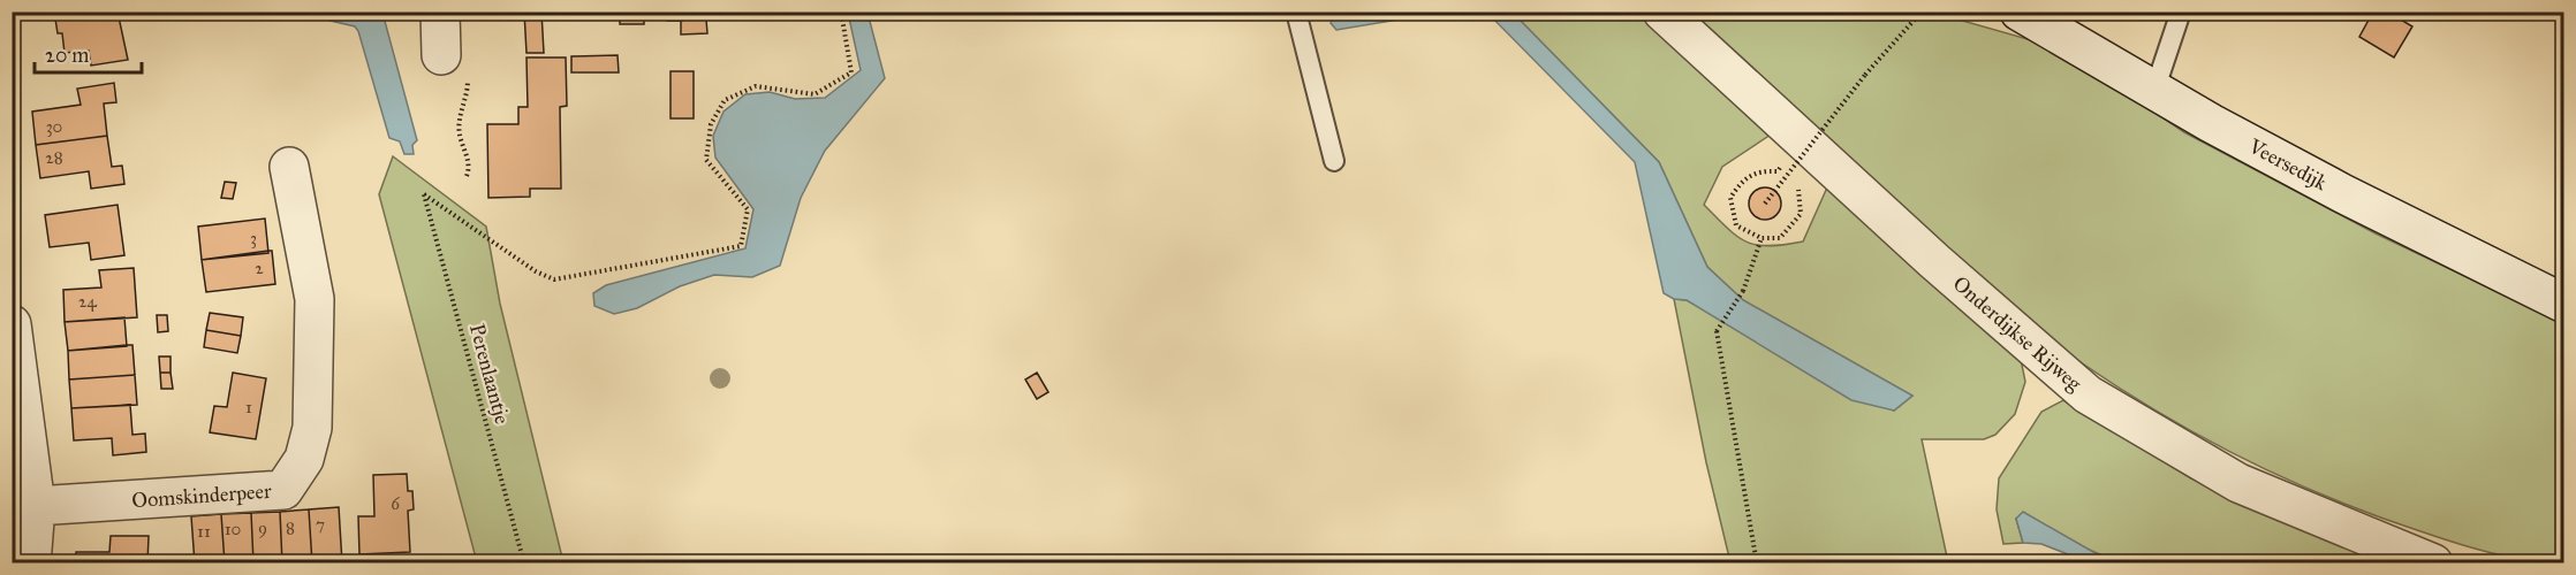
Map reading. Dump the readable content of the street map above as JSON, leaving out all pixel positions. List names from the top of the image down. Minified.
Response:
{"streets":{"street":["Veersedijk","Onderdijkse Rijweg","Oomskinderpeer"],"path":["Perenlaantje"]},"house_numbers":["30","28","3","2","24","1","6","7","9","8","10","11"],"scale_bar":"20 m"}
